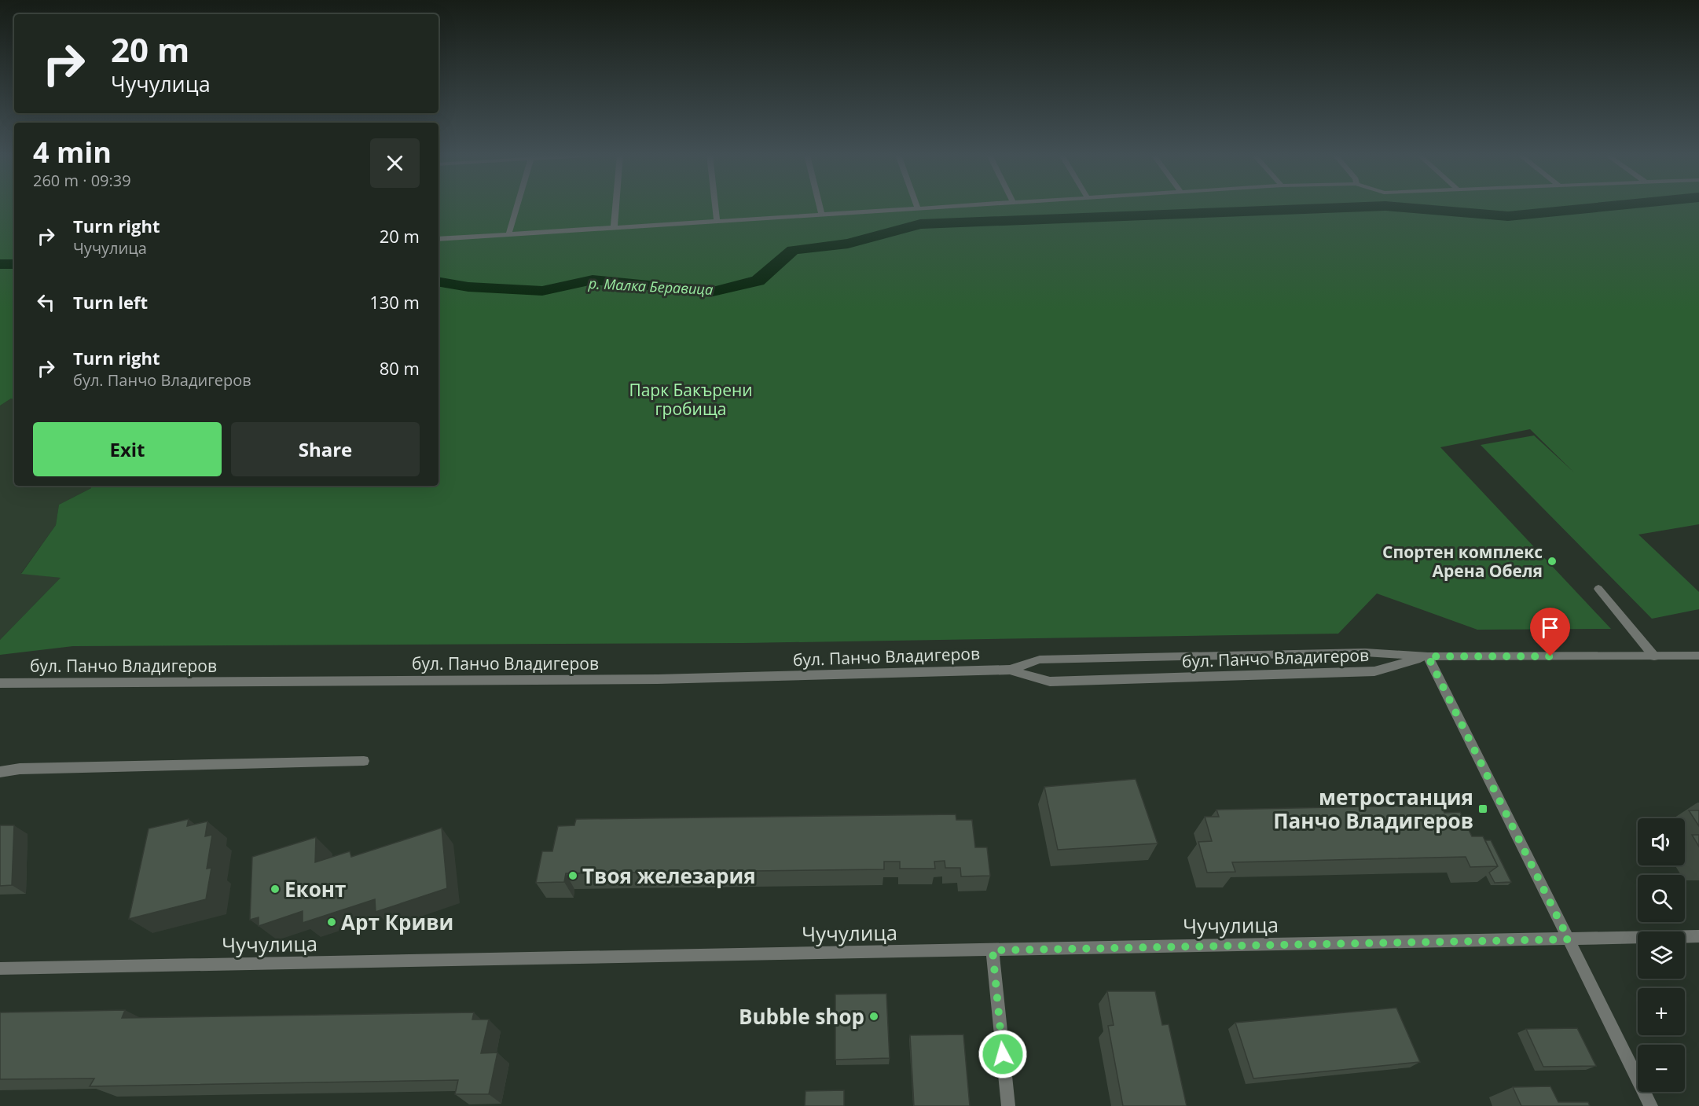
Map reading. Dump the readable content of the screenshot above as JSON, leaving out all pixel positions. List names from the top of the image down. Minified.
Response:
{"streets":{"street":["бул. Панчо Владигеров","Чучулица"]},"water":["р. Малка Беравица"],"parks":["Парк Бакърени гробища"],"places":{"other":["Спортен комплекс Арена Обеля","Твоя железария","Еконт","Арт Криви","Bubble shop"],"transit":["метростанция Панчо Владигеров"]},"page":{"turn":["20 m","Чучулица"],"heading":["4 min","260 m · 09:39"],"list":[{"name":"Turn right","note":"Чучулица","value":"20 m"},{"name":"Turn left","value":"130 m"},{"name":"Turn right","note":"бул. Панчо Владигеров","value":"80 m"}],"buttons":["Exit","Share"],"map_buttons":["+","−"]}}
